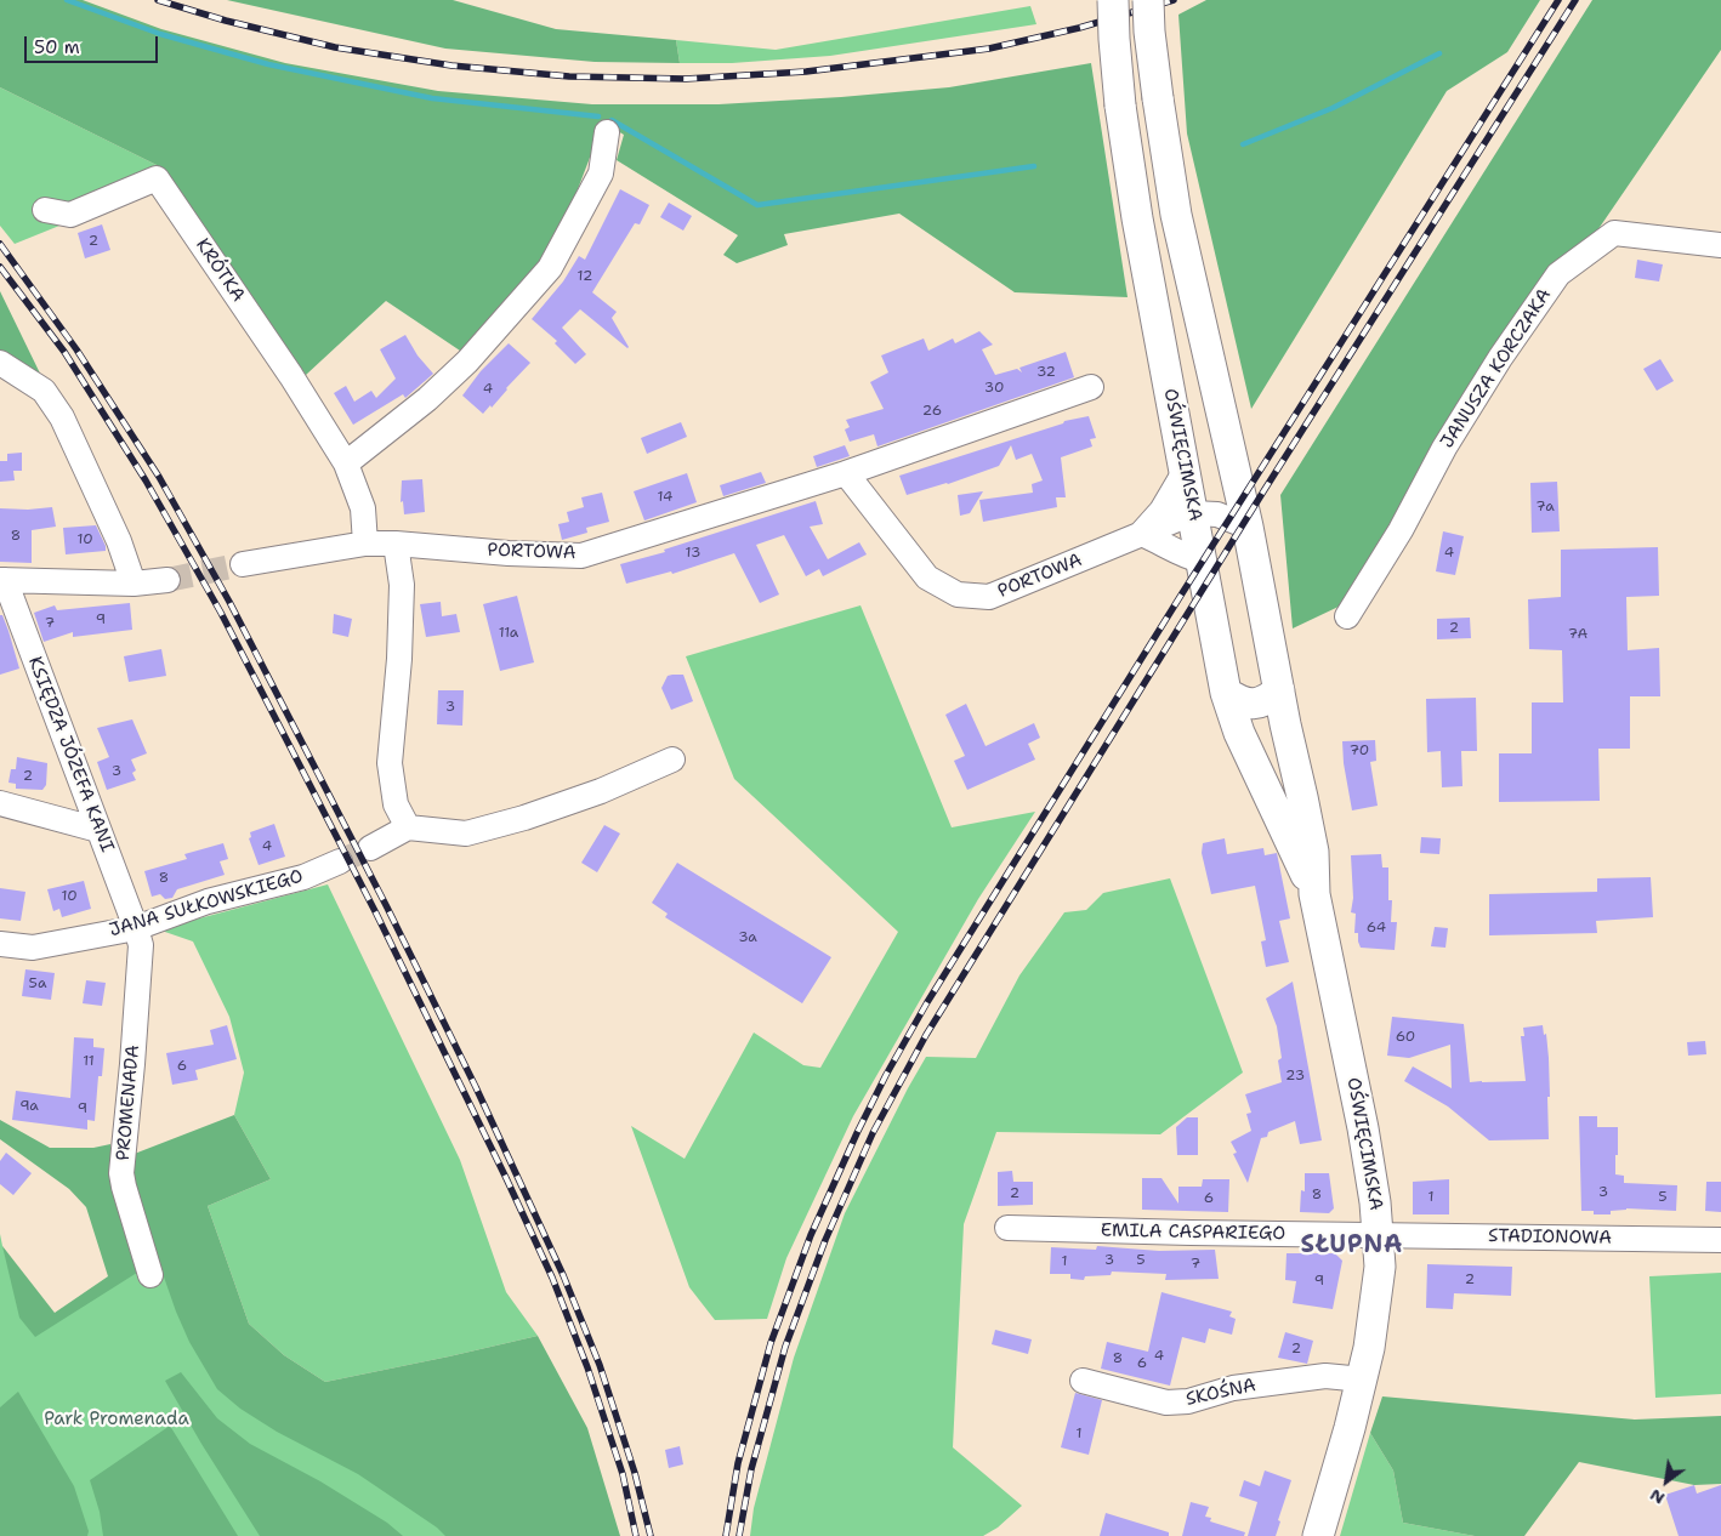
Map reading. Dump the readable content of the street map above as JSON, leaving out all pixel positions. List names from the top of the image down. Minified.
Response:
{"streets":{"main road":["OŚWIĘCIMSKA"],"street":["KRÓTKA","JANUSZA KORCZAKA","PORTOWA","KSIĘDZA JÓZEFA KANI","JANA SUŁKOWSKIEGO","PROMENADA","EMILA CASPARIEGO","STADIONOWA","SKOŚNA"]},"crossings":[["OŚWIĘCIMSKA","PORTOWA"],["OŚWIĘCIMSKA","EMILA CASPARIEGO"],["OŚWIĘCIMSKA","STADIONOWA"],["OŚWIĘCIMSKA","SKOŚNA"],["KSIĘDZA JÓZEFA KANI","JANA SUŁKOWSKIEGO"],["KSIĘDZA JÓZEFA KANI","PROMENADA"],["JANA SUŁKOWSKIEGO","PROMENADA"],["EMILA CASPARIEGO","STADIONOWA"]],"districts":["SŁUPNA"],"parks":["Park Promenada"],"house_numbers":["2","12","32","30","4","26","14","7a","8","10","13","4","9","7","2","11a","7A","3","70","3","2","4","8","10","64","3a","5a","60","11","6","23","9a","9","3","2","8","1","5","6","3","5","1","7","2","9","2","4","8","6","1"],"scale_bar":"50 m","north":"bottom left"}
